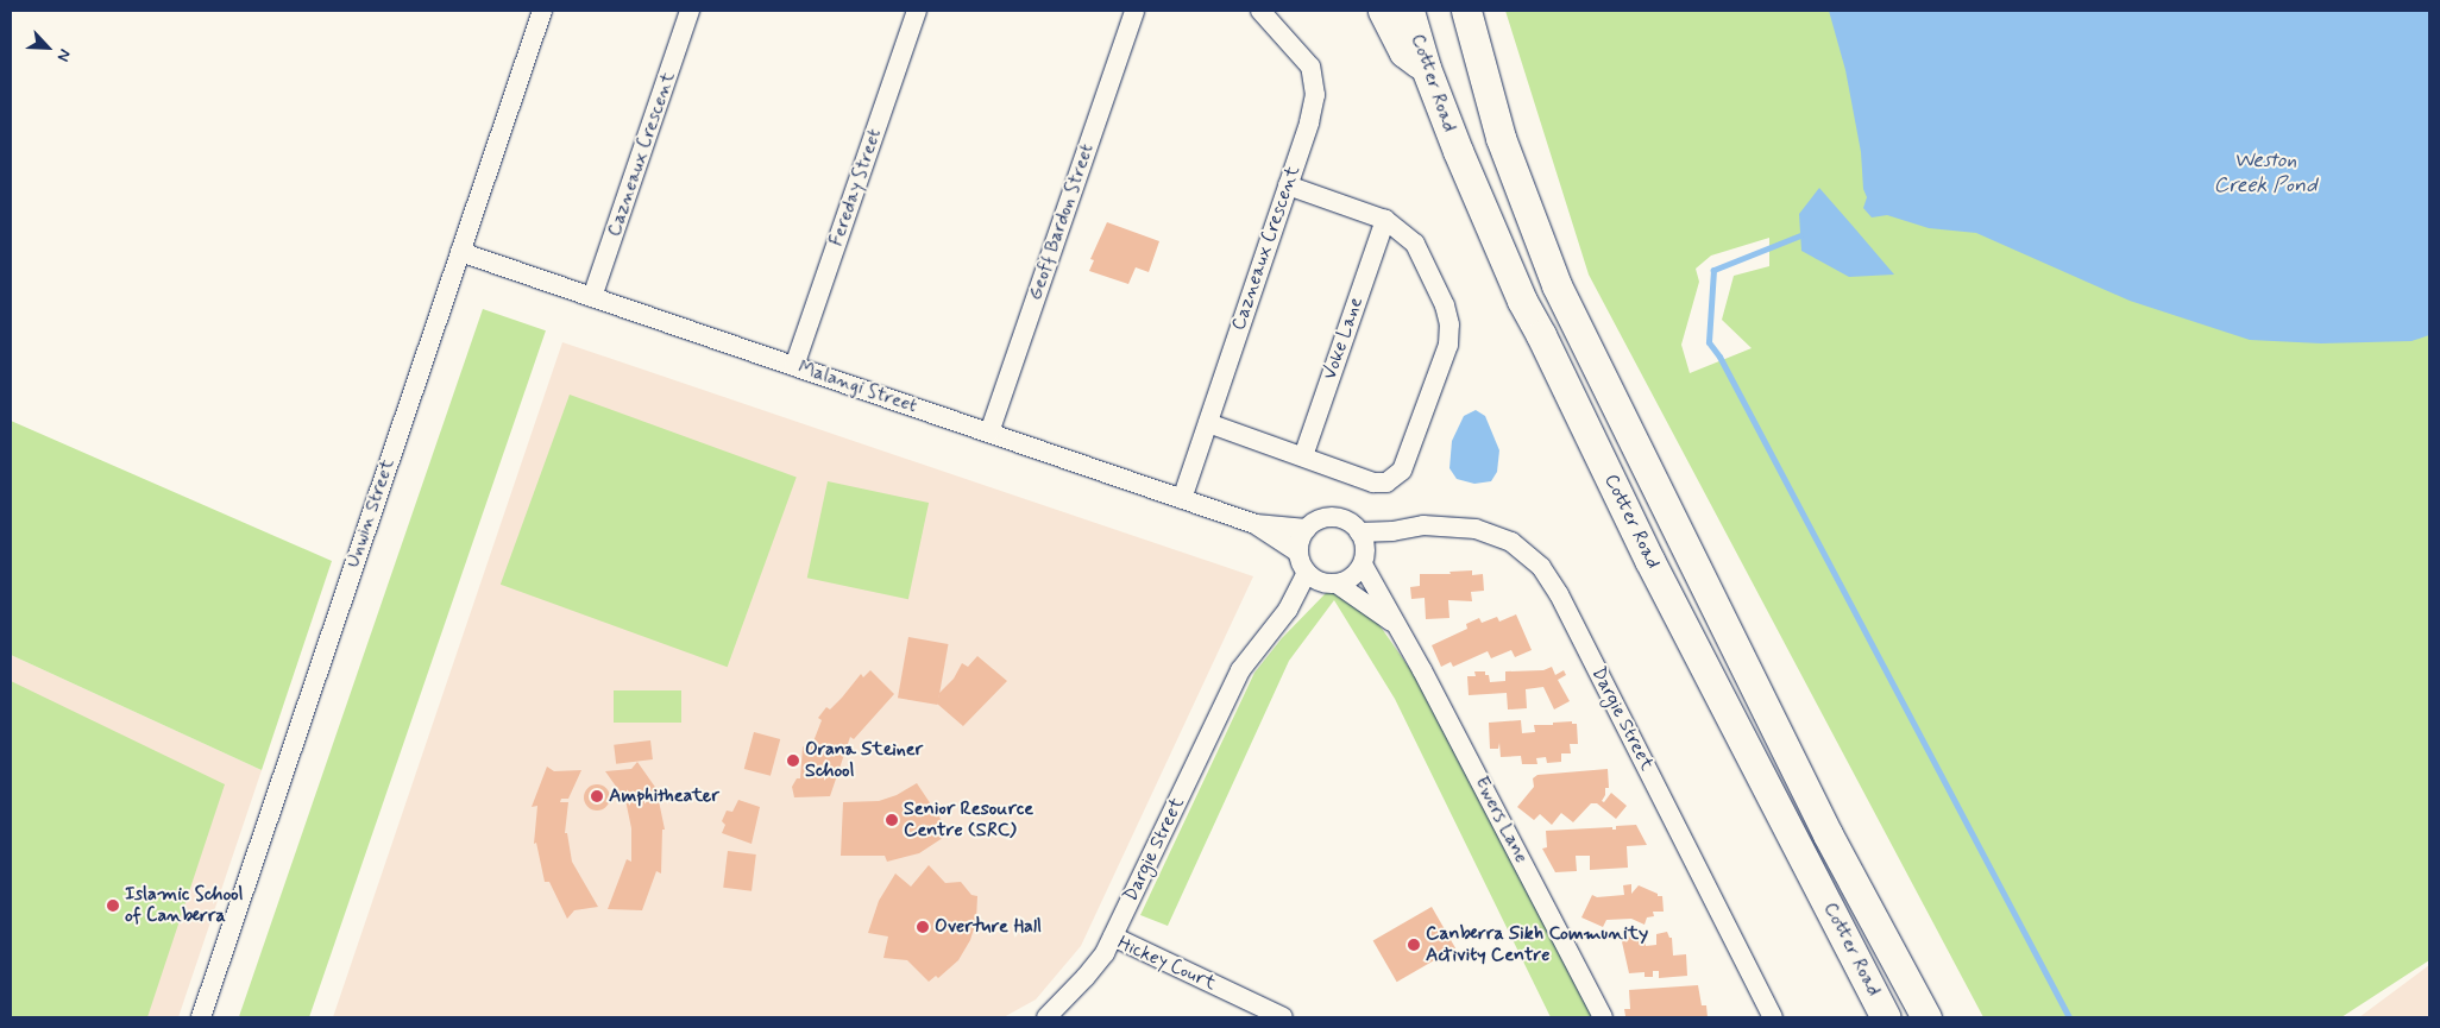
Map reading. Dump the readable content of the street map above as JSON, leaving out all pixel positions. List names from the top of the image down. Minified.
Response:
{"streets":{"main road":["Cotter Road"],"street":["Cazneaux Crescent","Fereday Street","Geoff Bardon Street","Voke Lane","Malangi Street","Unwin Street","Dargie Street","Ewers Lane","Hickey Court"]},"crossings":[["Cazneaux Crescent","Malangi Street"],["Fereday Street","Malangi Street"],["Geoff Bardon Street","Malangi Street"],["Malangi Street","Unwin Street"],["Malangi Street","Dargie Street"],["Malangi Street","Ewers Lane"],["Dargie Street","Ewers Lane"],["Dargie Street","Hickey Court"]],"water":["Weston Creek Pond"],"places":["Orana Steiner School","Amphitheater","Senior Resource Centre (SRC)","Islamic School of Canberra","Overture Hall","Canberra Sikh Community Activity Centre"],"north":"bottom right"}
